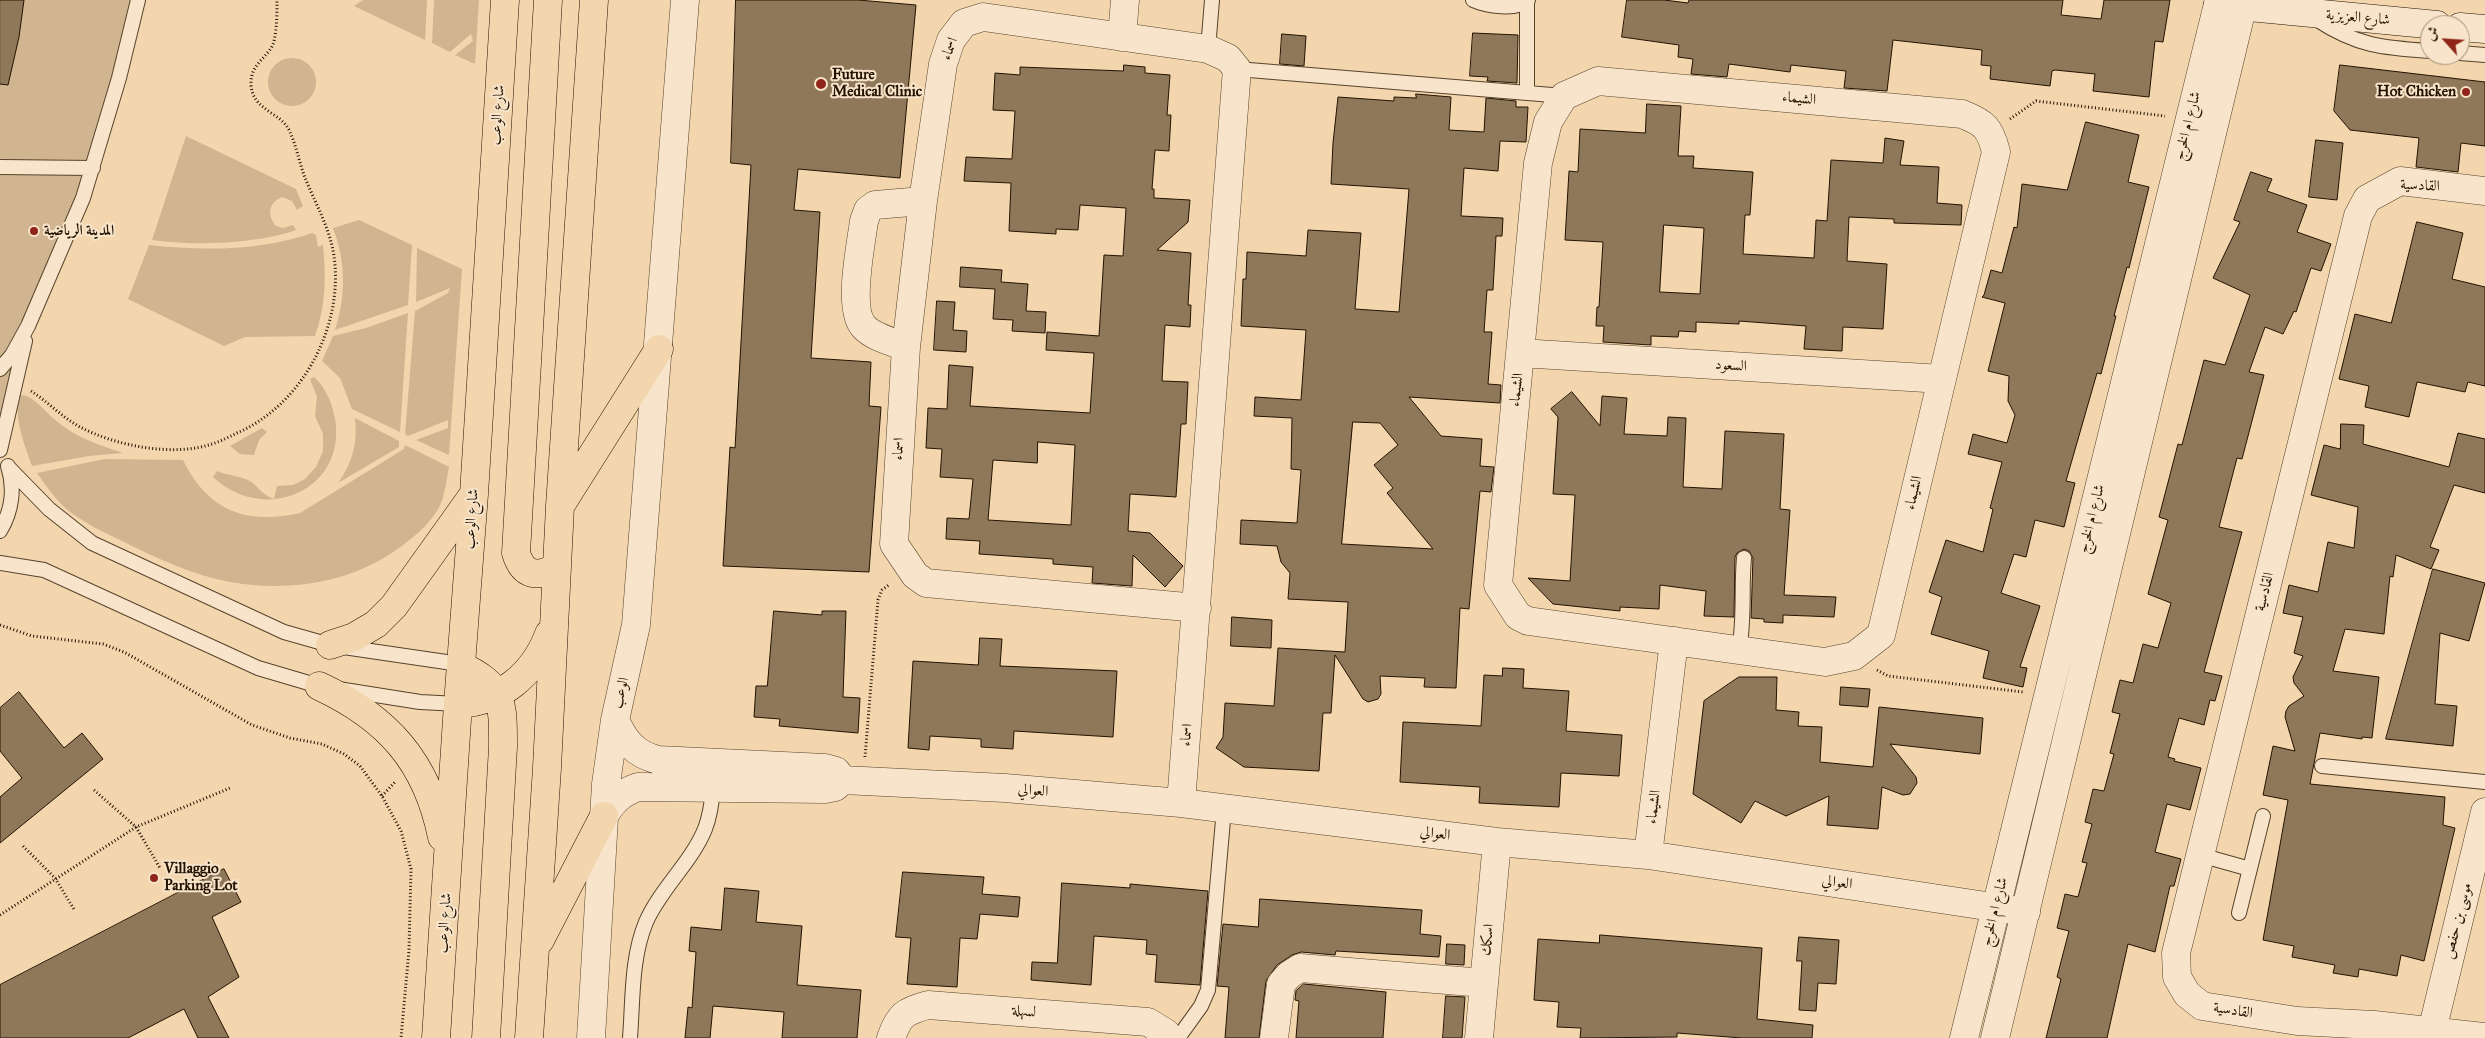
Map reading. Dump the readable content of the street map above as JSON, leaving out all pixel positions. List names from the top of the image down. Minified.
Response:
{"streets":{"main road":["شارع الوعب"],"street":["شارع العزيزية","اسماء","الشيماء","شارع ام الخرج","القادسية","السعود","الوعب","العوالي","موسى بن حفص","اسكك","لسهلة"]},"crossings":[["شارع العزيزية","شارع ام الخرج"],["اسماء","العوالي"],["الشيماء","السعود"],["الشيماء","العوالي"],["شارع ام الخرج","العوالي"],["القادسية","موسى بن حفص"],["الوعب","العوالي"],["العوالي","اسكك"]],"places":["Future Medical Clinic","Hot Chicken","المدينة الرياضية","Villaggio Parking Lot"],"north":"top left"}
